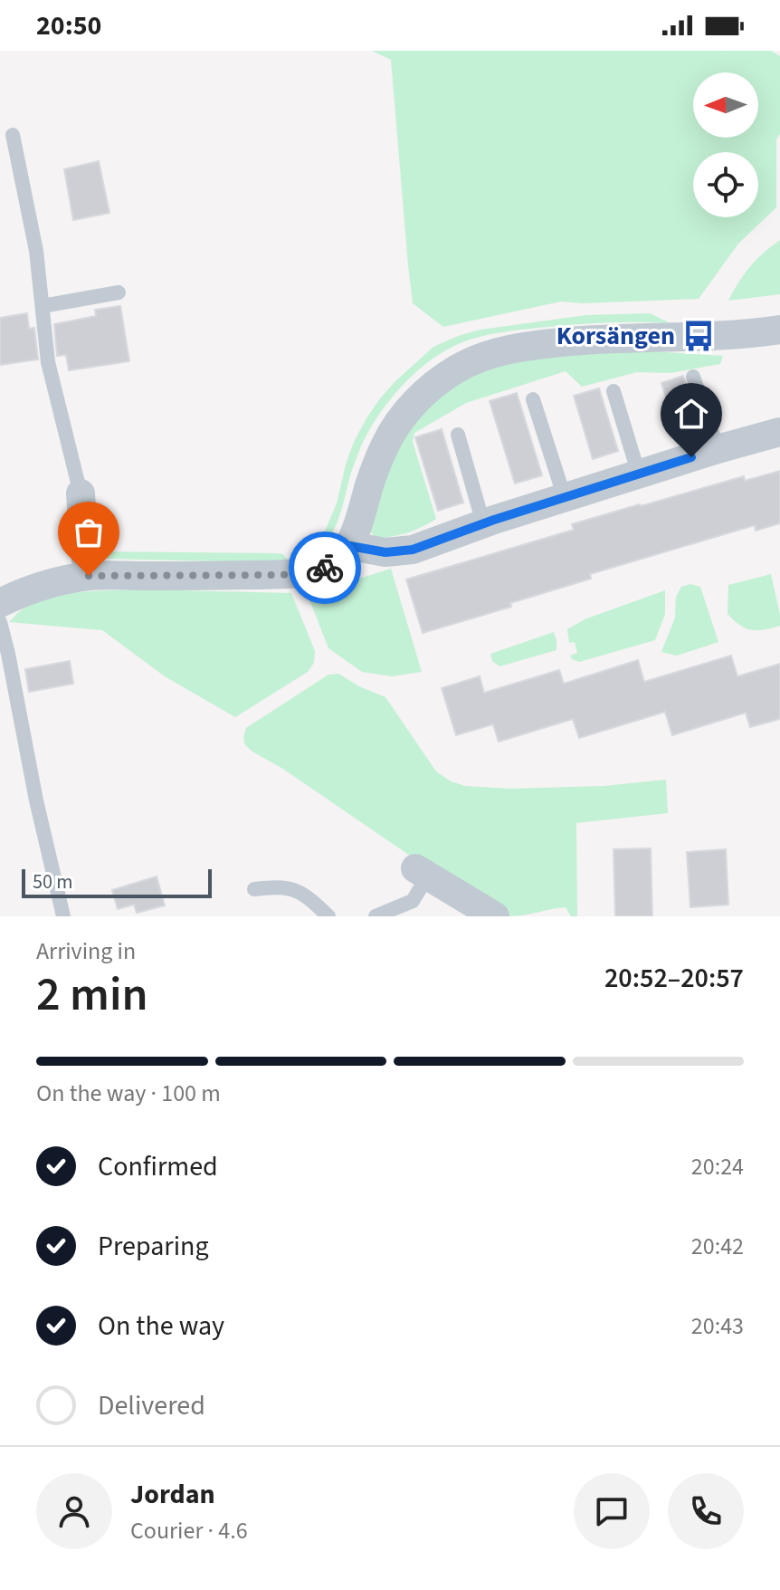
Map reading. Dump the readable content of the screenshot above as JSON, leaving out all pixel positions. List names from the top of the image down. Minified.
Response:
{"places":{"bus stop":["Korsängen"]},"scale_bar":"50 m","north":"left","page":{"status":"20:50","scale":"50 m","heading":["2 min","Arriving in","20:52–20:57"],"panel":["Jordan","Courier · 4.6"],"bar":"On the way · 100 m","list":[["Confirmed","20:24"],["Preparing","20:42"],["On the way","20:43"],"Delivered"]}}
